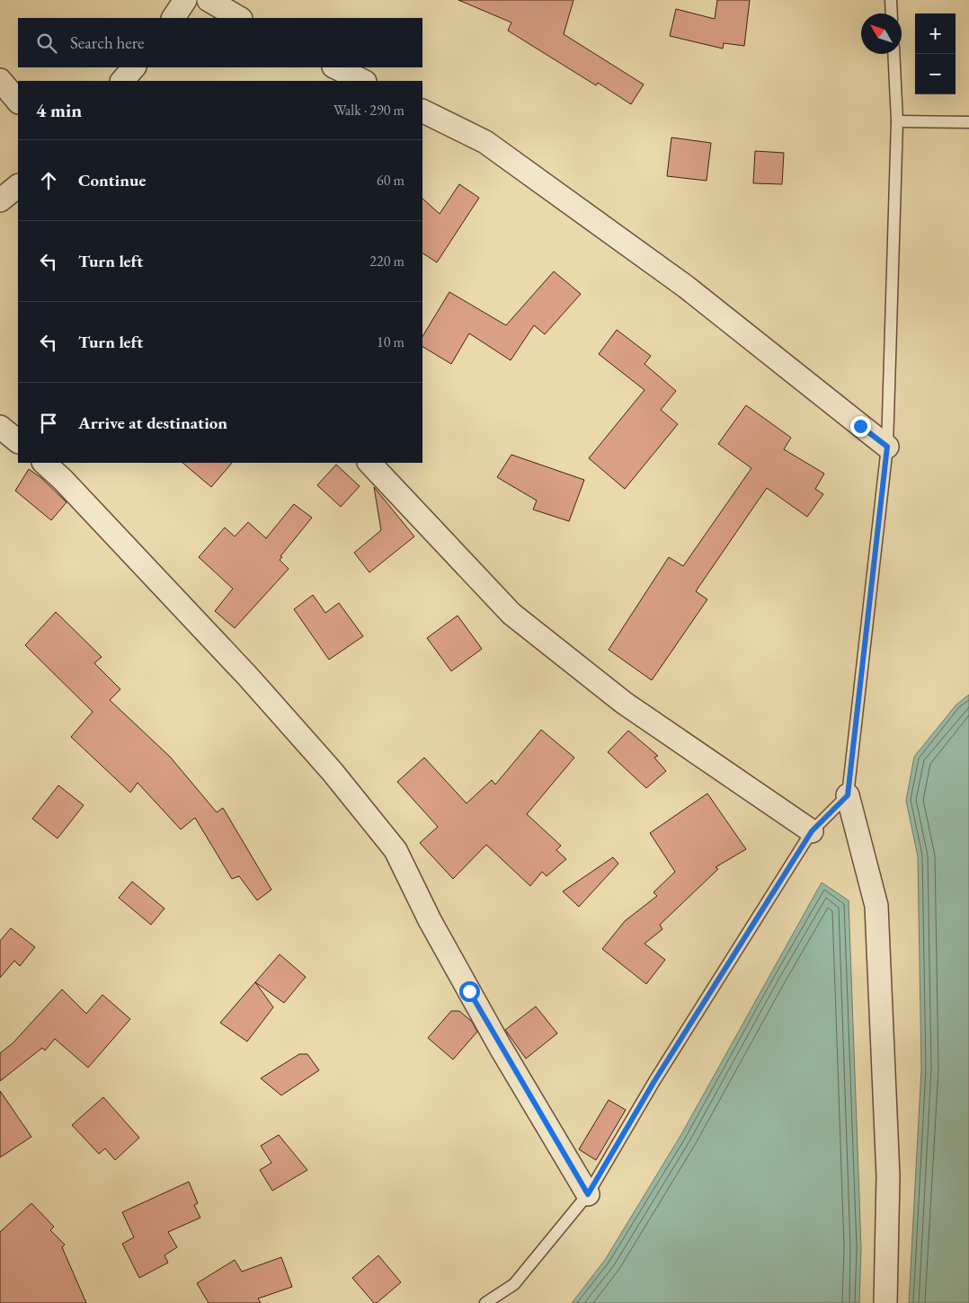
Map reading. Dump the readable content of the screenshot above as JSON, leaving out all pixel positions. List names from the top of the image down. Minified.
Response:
{"north":"top left","page":{"map_buttons":["+","−"],"search":"Search here","heading":["4 min","Walk · 290 m"],"list":[["Continue","60 m"],["Turn left","220 m"],["Turn left","10 m"],"Arrive at destination"]}}
